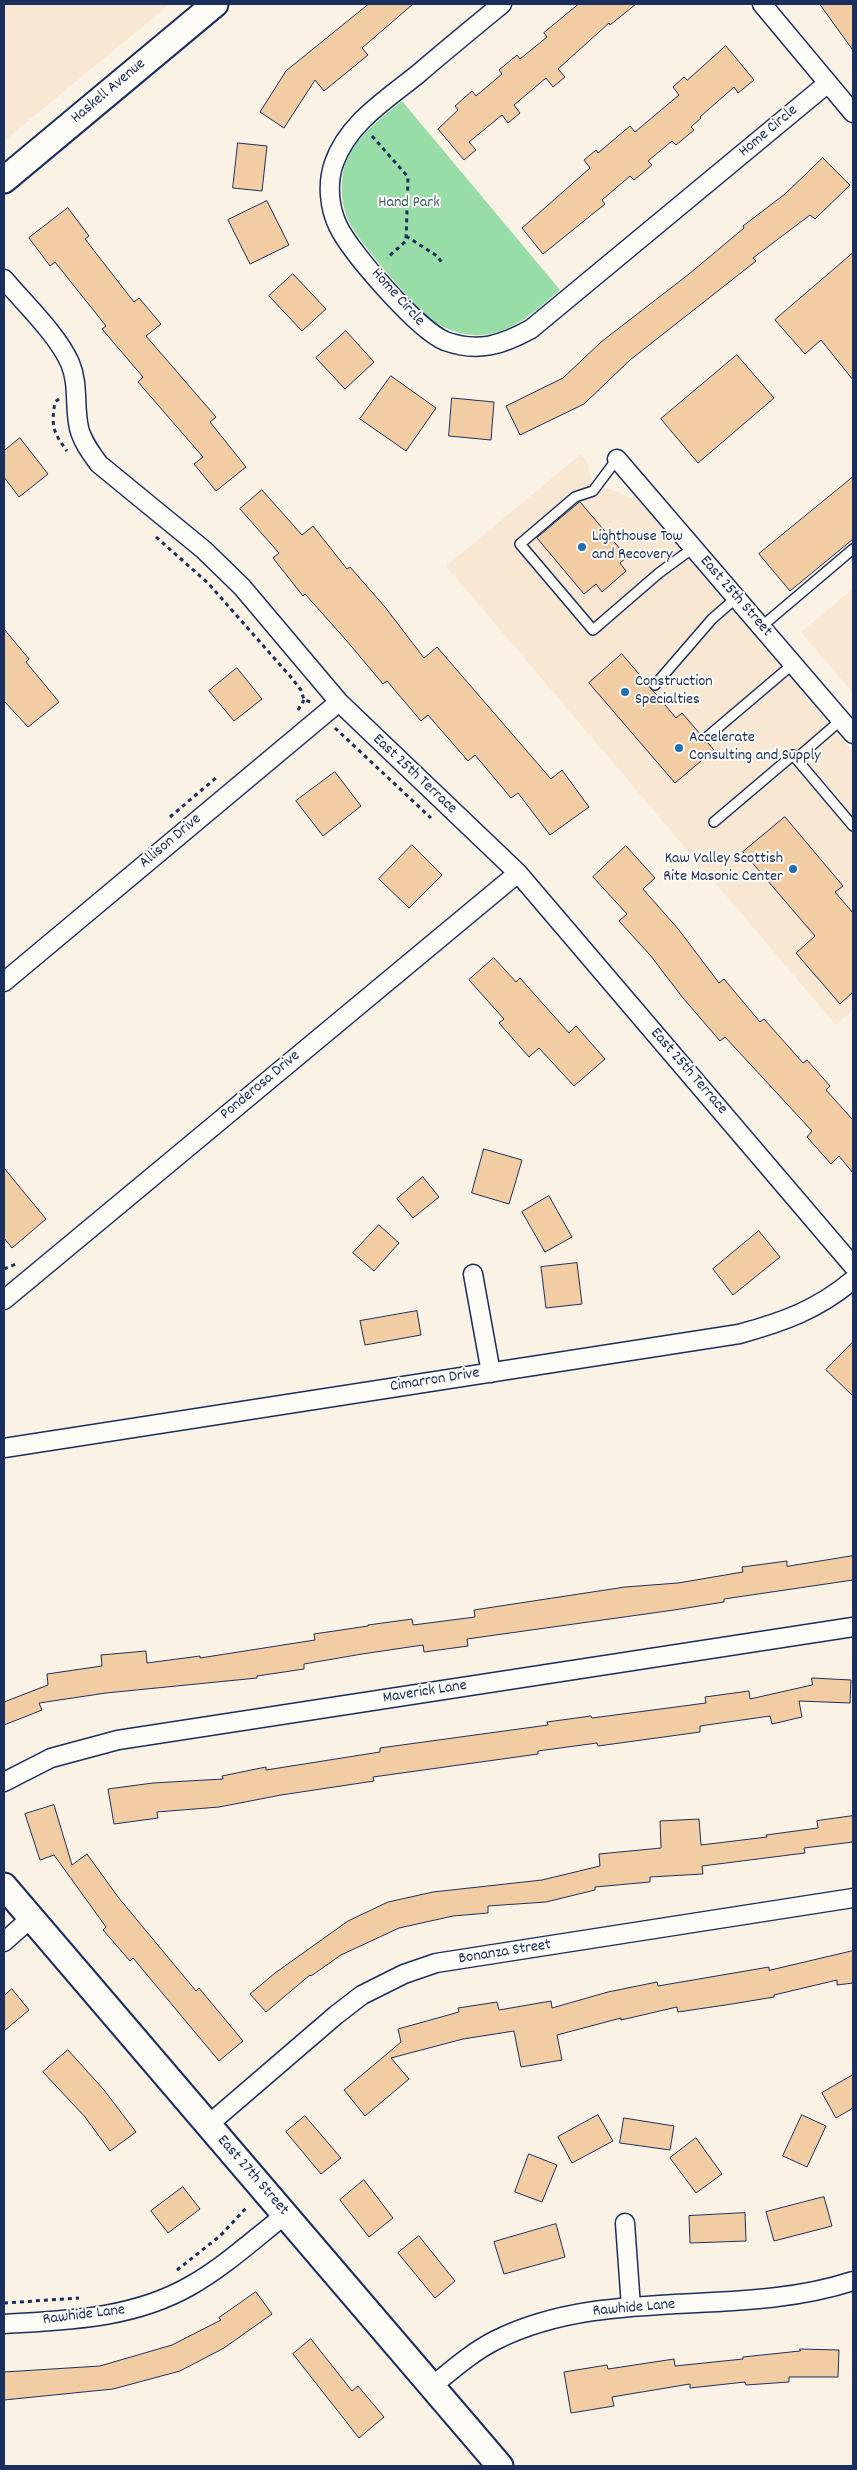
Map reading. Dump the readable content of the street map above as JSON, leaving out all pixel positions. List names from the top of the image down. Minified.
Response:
{"streets":{"street":["Haskell Avenue","Home Circle","East 25th Street","East 25th Terrace","Allison Drive","Ponderosa Drive","Cimarron Drive","Maverick Lane","Bonanza Street","East 27th Street","Rawhide Lane"]},"crossings":[["East 25th Terrace","Allison Drive"],["East 25th Terrace","Ponderosa Drive"],["Bonanza Street","East 27th Street"],["East 27th Street","Rawhide Lane"]],"parks":["Hand Park"],"places":["Lighthouse Tow and Recovery","Construction Specialties","Accelerate Consulting and Supply","Kaw Valley Scottish Rite Masonic Center"]}
